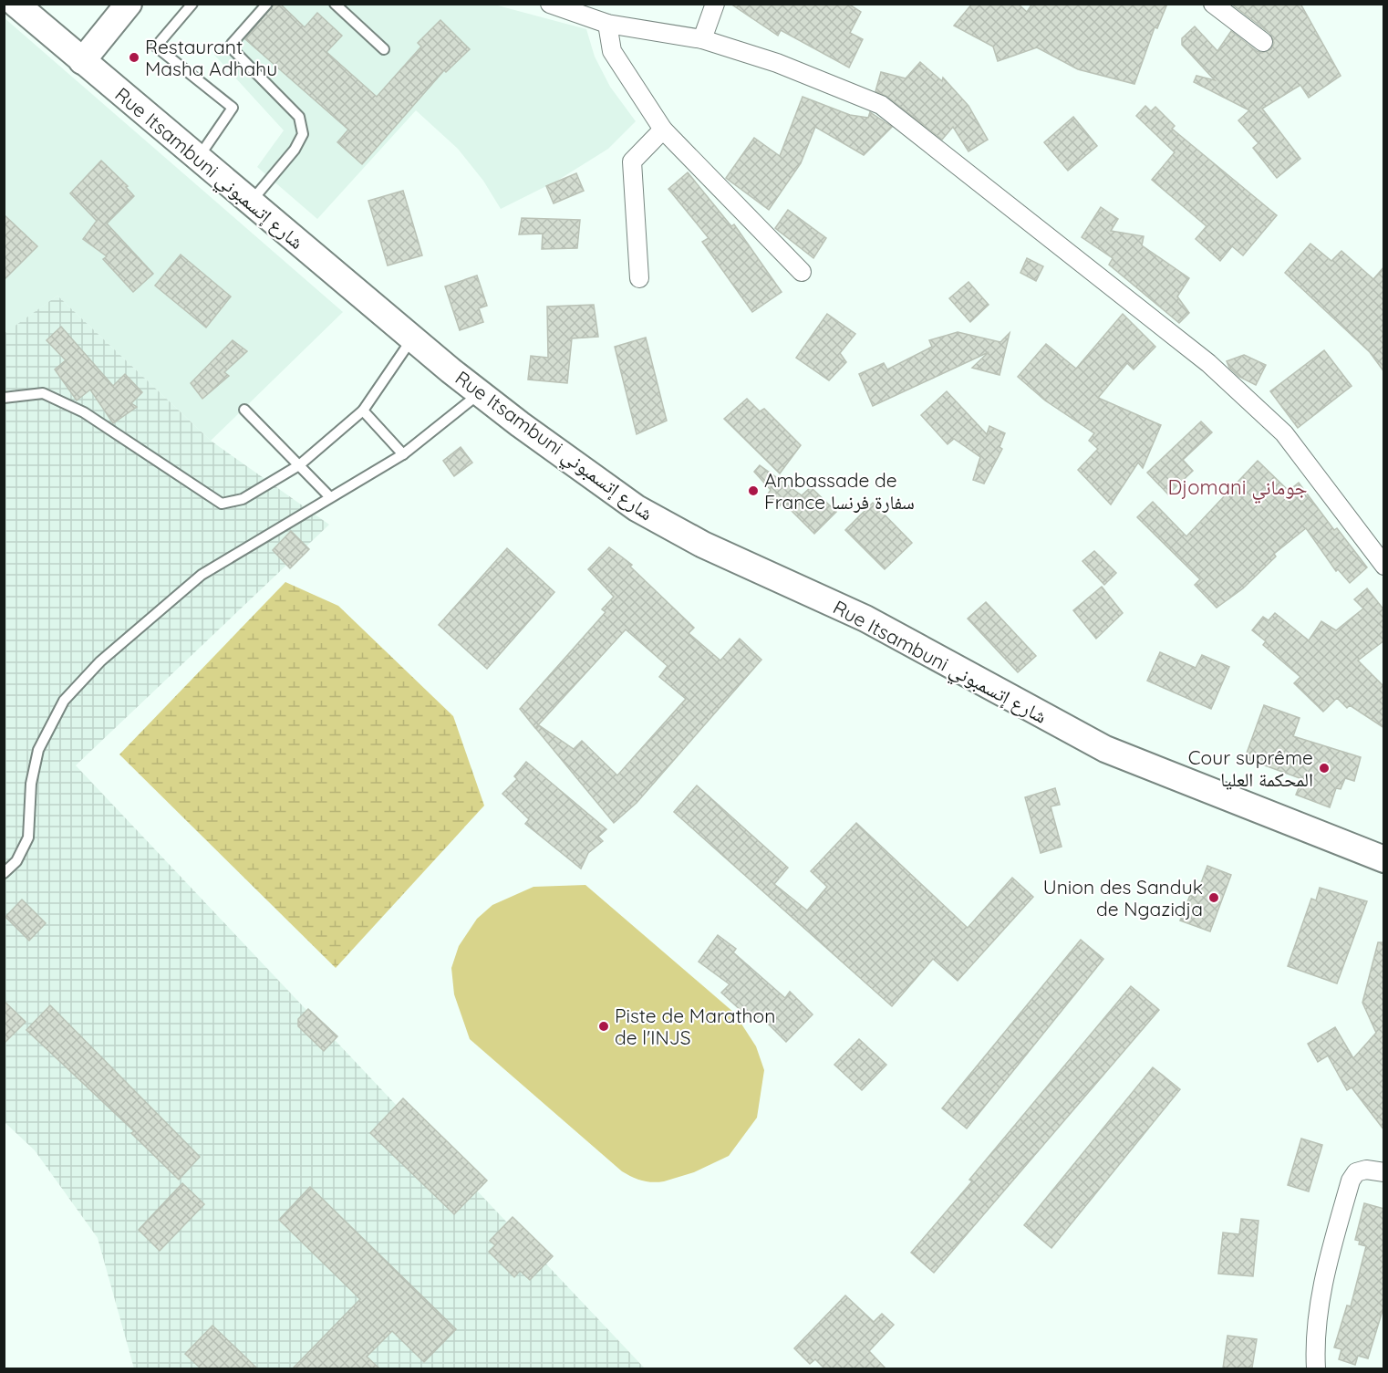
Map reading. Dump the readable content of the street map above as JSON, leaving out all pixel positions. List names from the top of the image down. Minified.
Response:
{"streets":{"main road":["Rue Itsambuni شارع إتسمبوني"]},"districts":["Djomani جوماني"],"places":["Restaurant Masha Adhahu","Ambassade de France سفارة فرنسا","Cour suprême المحكمة العليا","Union des Sanduk de Ngazidja","Piste de Marathon de l'INJS"]}
